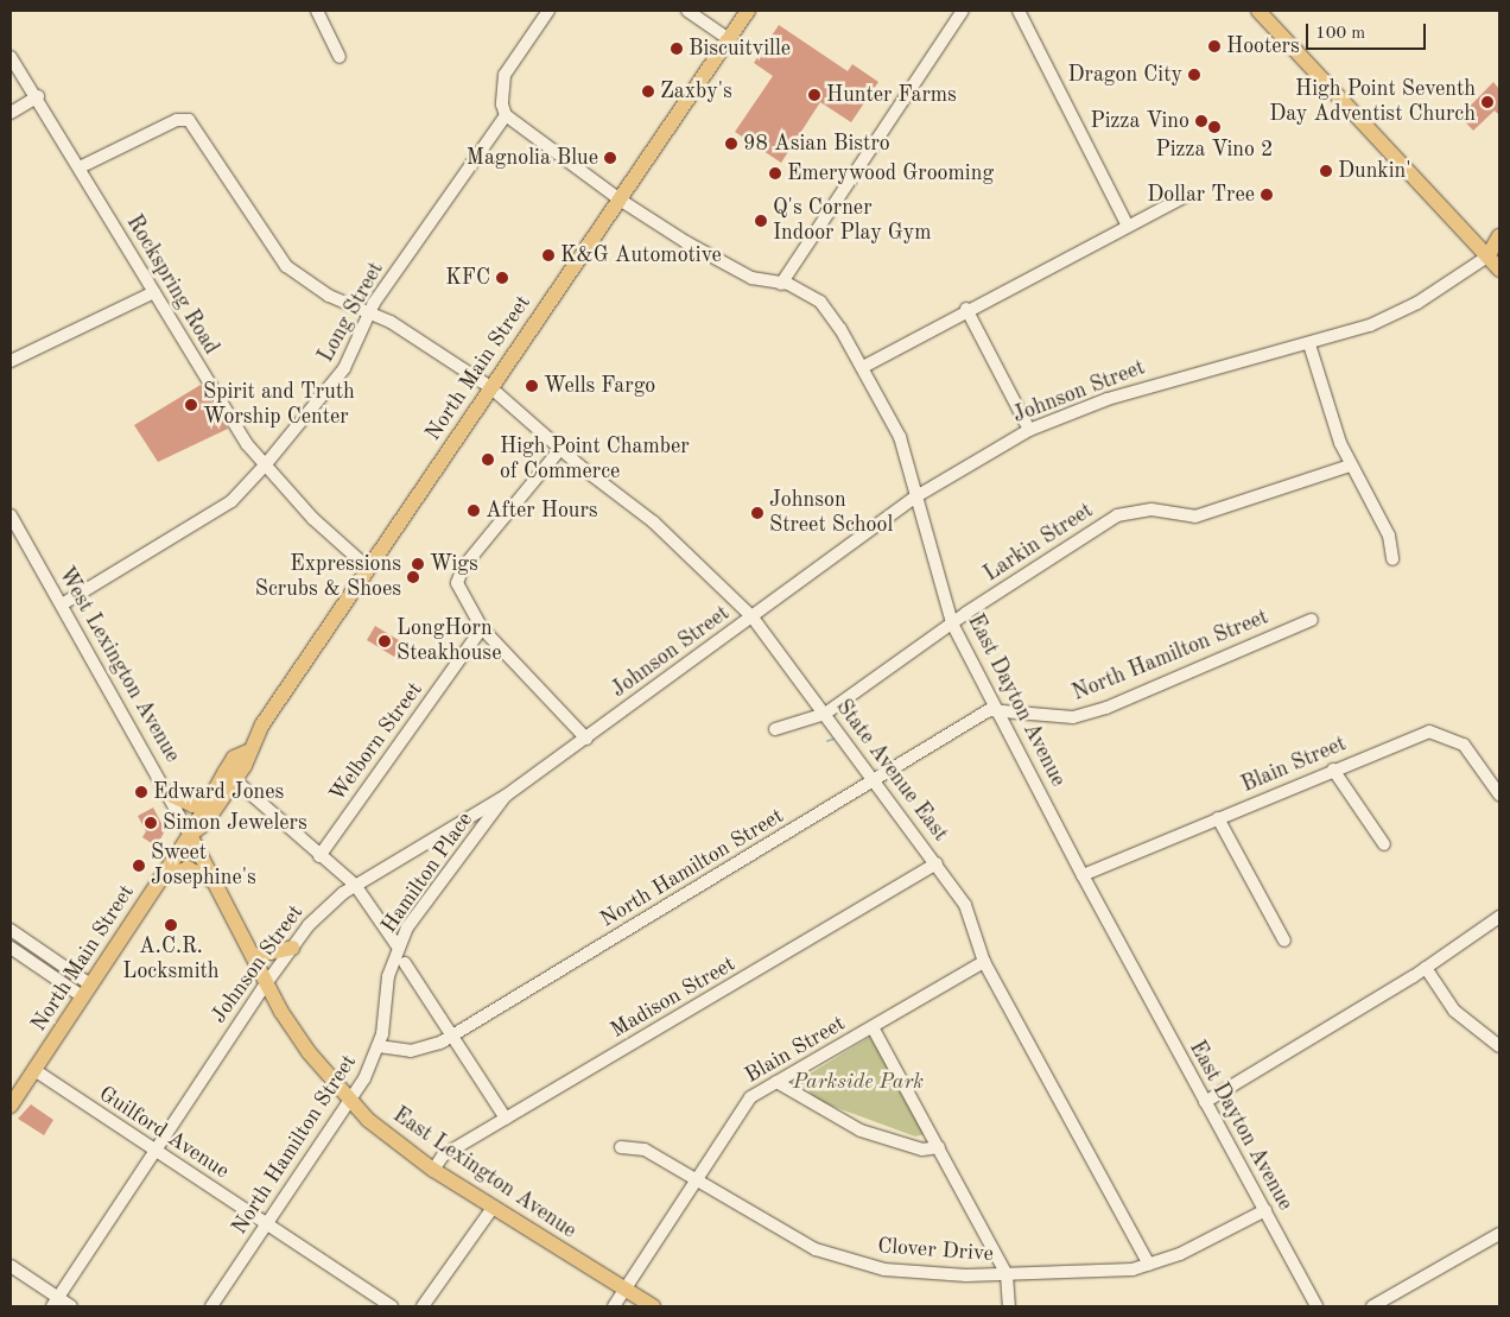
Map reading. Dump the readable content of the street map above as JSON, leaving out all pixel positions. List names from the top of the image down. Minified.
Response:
{"streets":{"main road":["North Main Street","Johnson Street","East Lexington Avenue"],"street":["Rockspring Road","Long Street","Larkin Street","North Hamilton Street","West Lexington Avenue","East Dayton Avenue","Welborn Street","Blain Street","State Avenue East","Hamilton Place","Madison Street","Guilford Avenue","Clover Drive"]},"crossings":[["Rockspring Road","Long Street"],["Rockspring Road","North Main Street"],["Rockspring Road","State Avenue East"],["Long Street","West Lexington Avenue"],["Long Street","East Dayton Avenue"],["Long Street","State Avenue East"],["North Main Street","West Lexington Avenue"],["North Main Street","East Dayton Avenue"],["North Main Street","State Avenue East"],["North Main Street","Guilford Avenue"],["North Main Street","East Lexington Avenue"],["Johnson Street","East Dayton Avenue"],["Johnson Street","State Avenue East"],["Johnson Street","Hamilton Place"],["Johnson Street","Guilford Avenue"],["Johnson Street","East Lexington Avenue"],["Larkin Street","East Dayton Avenue"],["Larkin Street","State Avenue East"],["North Hamilton Street","East Dayton Avenue"],["North Hamilton Street","State Avenue East"],["North Hamilton Street","Hamilton Place"],["North Hamilton Street","Guilford Avenue"],["North Hamilton Street","East Lexington Avenue"],["West Lexington Avenue","East Lexington Avenue"],["East Dayton Avenue","Blain Street"],["East Dayton Avenue","Clover Drive"],["Blain Street","State Avenue East"],["Blain Street","East Lexington Avenue"],["Blain Street","Clover Drive"],["State Avenue East","Madison Street"],["State Avenue East","Clover Drive"],["Madison Street","East Lexington Avenue"]],"parks":["Parkside Park"],"places":["Hooters","Biscuitville","Dragon City","Zaxby's","Hunter Farms","High Point Seventh Day Adventist Church","Pizza Vino","Pizza Vino 2","98 Asian Bistro","Magnolia Blue","Dunkin'","Emerywood Grooming","Dollar Tree","Q's Corner Indoor Play Gym","K&G Automotive","KFC","Wells Fargo","Spirit and Truth Worship Center","High Point Chamber of Commerce","After Hours","Johnson Street School","Wigs","Expressions Scrubs & Shoes","LongHorn Steakhouse","Edward Jones","Simon Jewelers","Sweet Josephine's","A.C.R. Locksmith"],"scale_bar":"100 m"}
